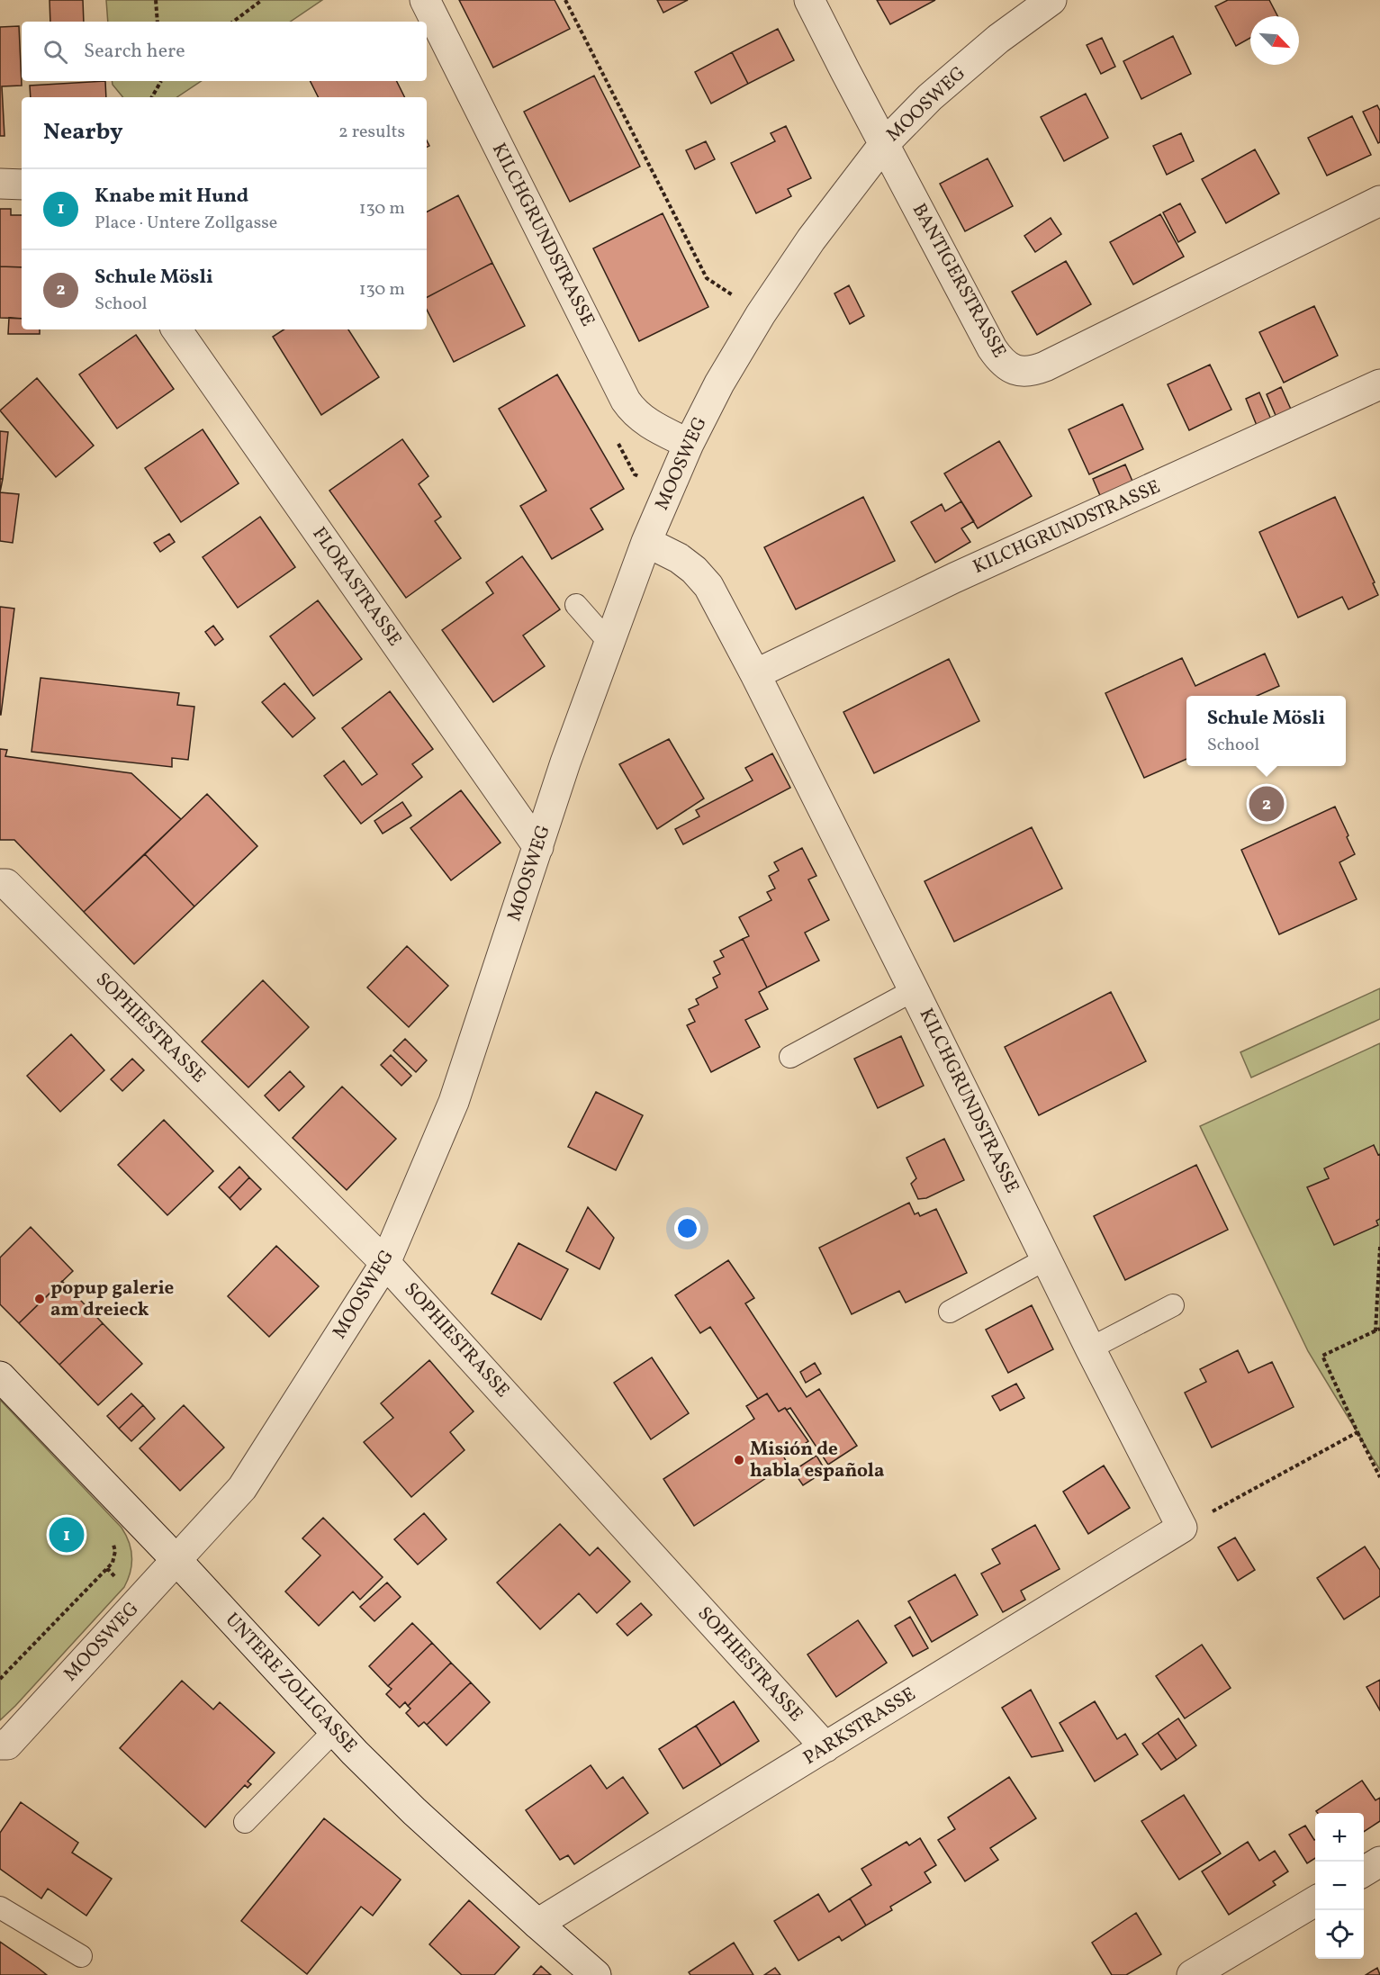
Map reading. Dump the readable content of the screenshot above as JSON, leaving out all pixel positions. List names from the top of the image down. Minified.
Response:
{"streets":{"street":["MOOSWEG","KILCHGRUNDSTRASSE","BANTIGERSTRASSE","FLORASTRASSE","SOPHIESTRASSE","UNTERE ZOLLGASSE","PARKSTRASSE"]},"crossings":[["MOOSWEG","KILCHGRUNDSTRASSE"],["MOOSWEG","BANTIGERSTRASSE"],["MOOSWEG","FLORASTRASSE"],["MOOSWEG","SOPHIESTRASSE"],["MOOSWEG","UNTERE ZOLLGASSE"],["KILCHGRUNDSTRASSE","PARKSTRASSE"],["SOPHIESTRASSE","PARKSTRASSE"],["UNTERE ZOLLGASSE","PARKSTRASSE"]],"places":["popup galerie am dreieck","Misión de habla española"],"north":"bottom right","page":{"search":"Search here","heading":["Nearby","2 results"],"list":[{"mark":"1","name":"Knabe mit Hund","note":"Place · Untere Zollgasse","value":"130 m"},{"mark":"2","name":"Schule Mösli","note":"School","value":"130 m"}],"popup":["Schule Mösli","School"],"pins":["2","1"],"map_buttons":["+","−"]}}
